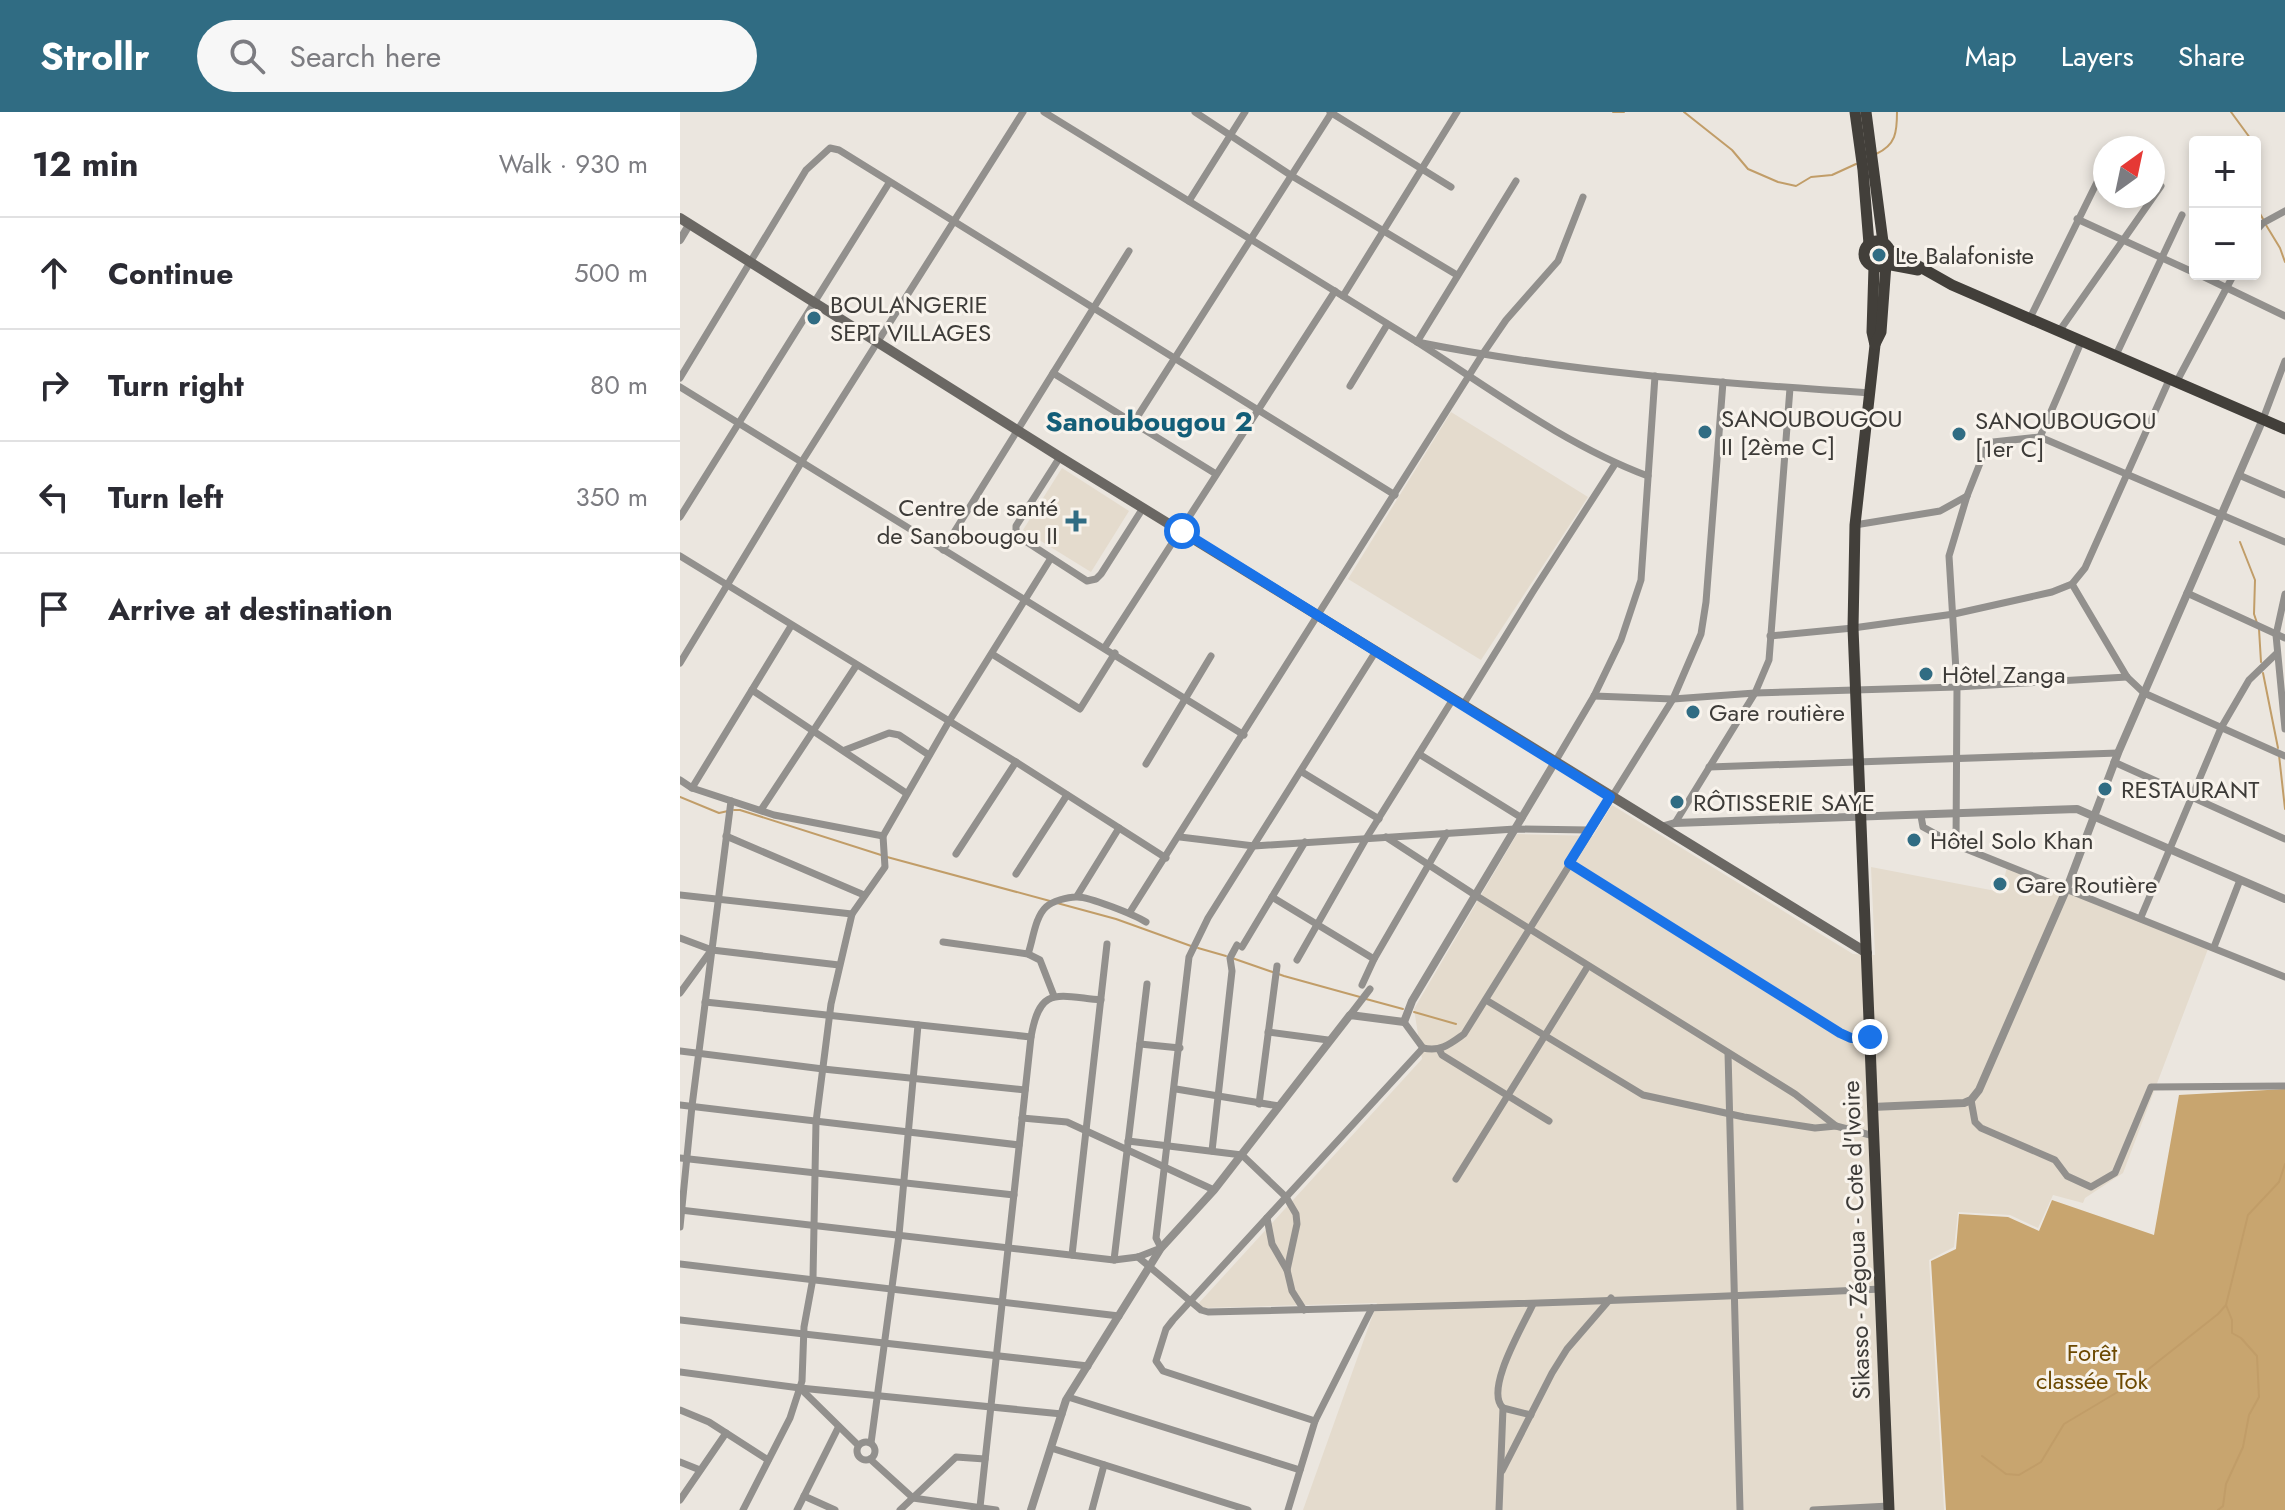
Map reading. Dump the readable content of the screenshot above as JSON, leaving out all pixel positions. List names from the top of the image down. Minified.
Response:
{"streets":{"highway":["Sikasso - Zégoua - Cote d'Ivoire"]},"districts":["Sanoubougou 2"],"parks":["Forêt classée Tok"],"places":{"other":["Le Balafoniste","BOULANGERIE SEPT VILLAGES","SANOUBOUGOU II [2ème C]","SANOUBOUGOU [1er C]","Hôtel Zanga","Gare routière","RESTAURANT","RÔTISSERIE SAYE","Hôtel Solo Khan","Gare Routière"],"health":["Centre de santé de Sanobougou II"]},"north":"top right","page":{"header":"Strollr","search":"Search here","nav":["Map","Layers","Share"],"heading":["12 min","Walk · 930 m"],"map_buttons":["+","−"],"list":[["Continue","500 m"],["Turn right","80 m"],["Turn left","350 m"],"Arrive at destination"]}}
